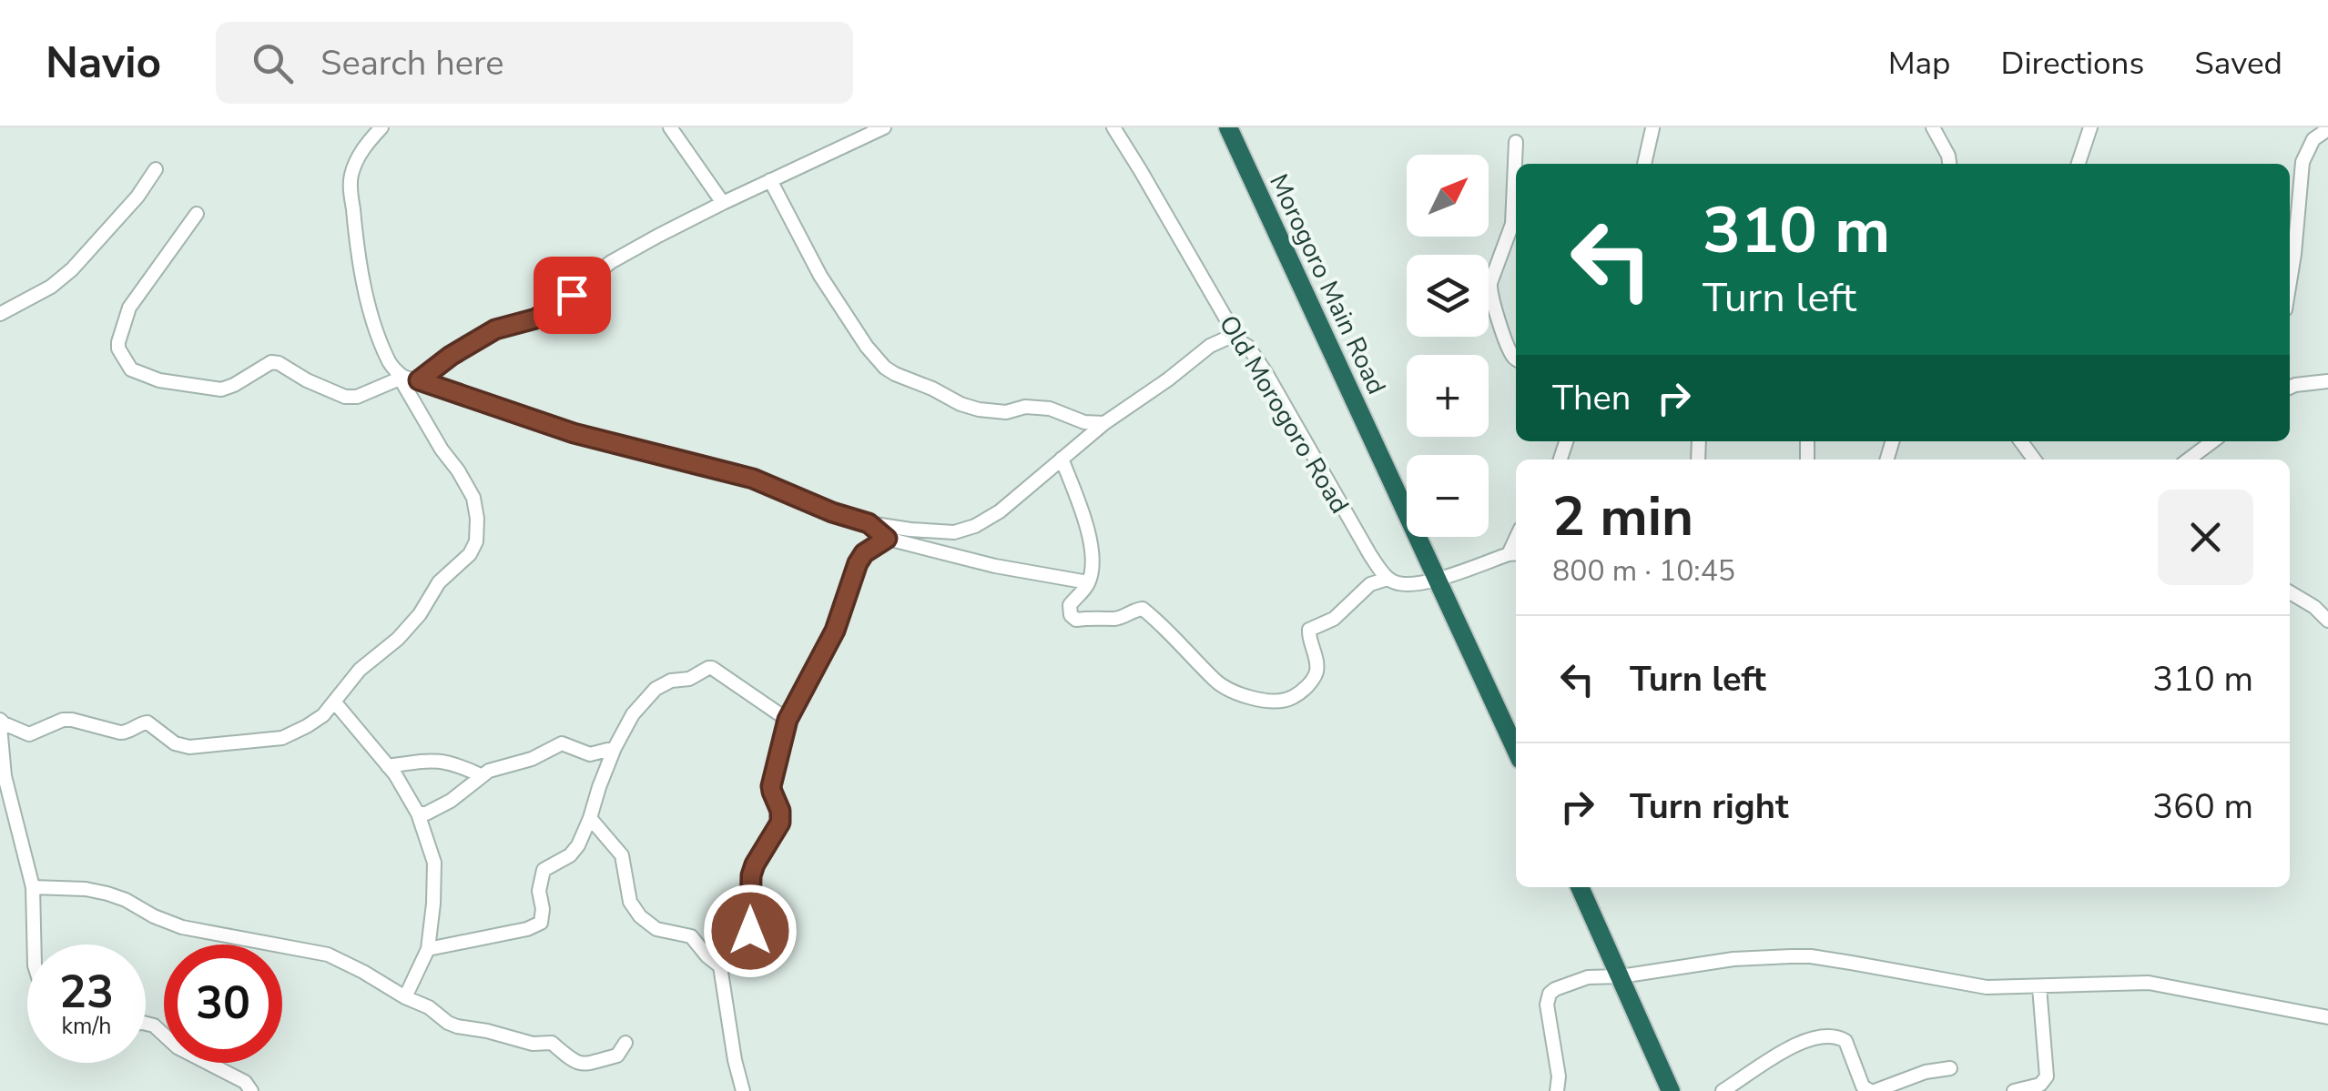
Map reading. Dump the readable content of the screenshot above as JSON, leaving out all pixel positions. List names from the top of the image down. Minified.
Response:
{"streets":{"highway":["Morogoro Main Road"],"street":["Old Morogoro Road"]},"north":"top right","page":{"header":"Navio","search":"Search here","nav":["Map","Directions","Saved"],"map_buttons":["+","−"],"turn":["310 m","Turn left"],"then":"Then","heading":["2 min","800 m · 10:45"],"list":[{"name":"Turn left","value":"310 m"},{"name":"Turn right","value":"360 m"}],"speed":"23 km/h","limit":"30"}}
